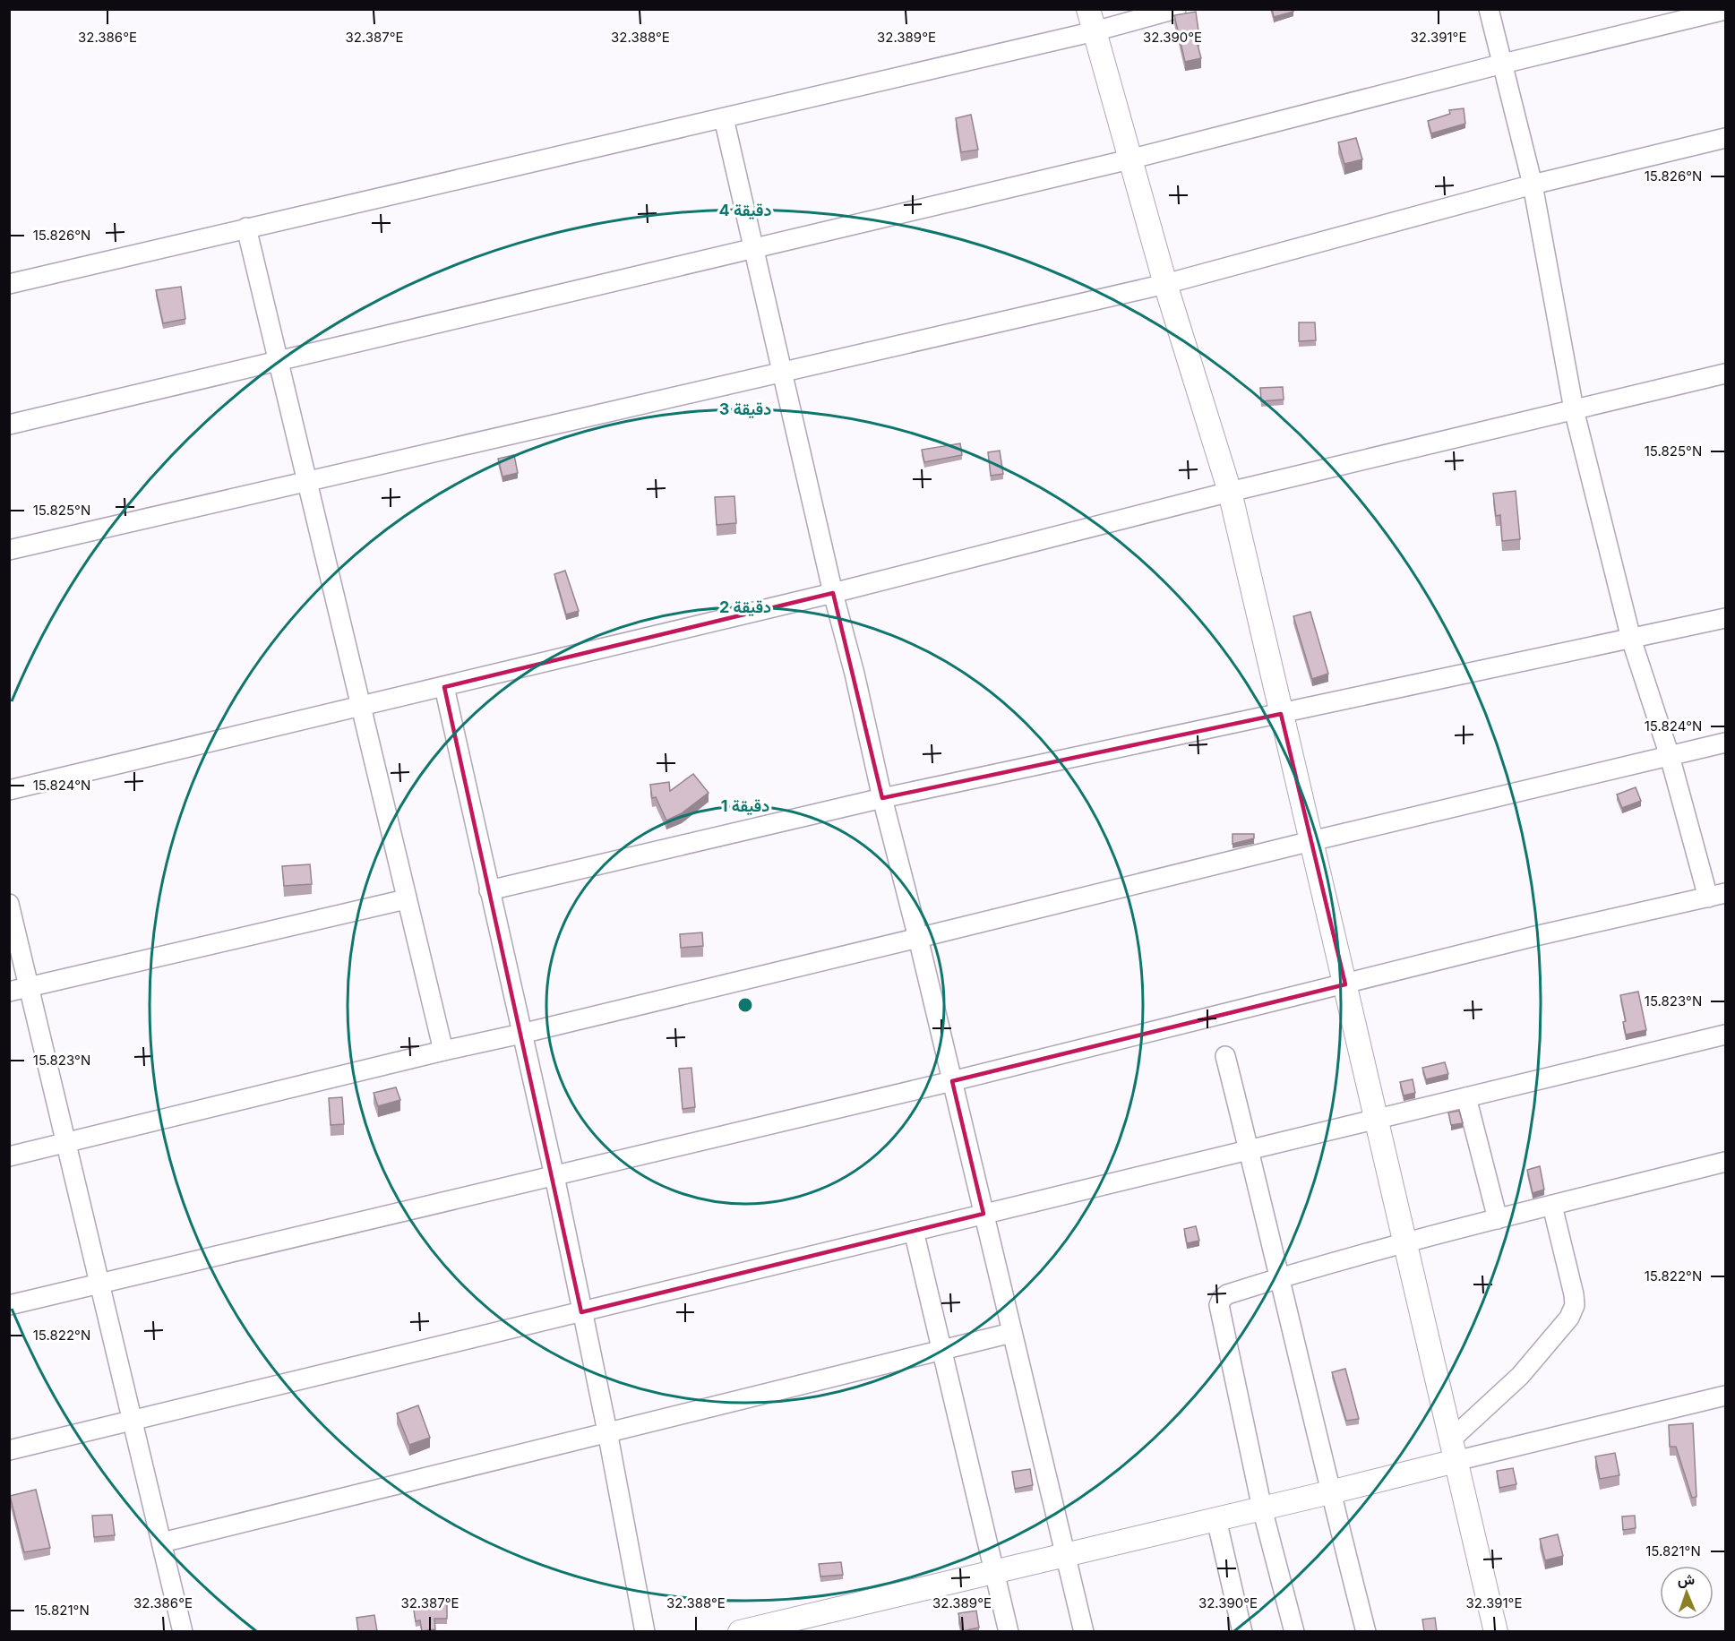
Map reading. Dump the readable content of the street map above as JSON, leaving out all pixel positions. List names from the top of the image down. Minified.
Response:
{"north":"top","coordinates":["32.386°E","32.387°E","32.388°E","32.389°E","32.390°E","32.391°E","15.826°N","15.825°N","15.824°N","15.823°N","15.822°N","15.821°N"],"rings":["4 دقيقة","3 دقيقة","2 دقيقة","1 دقيقة"]}
